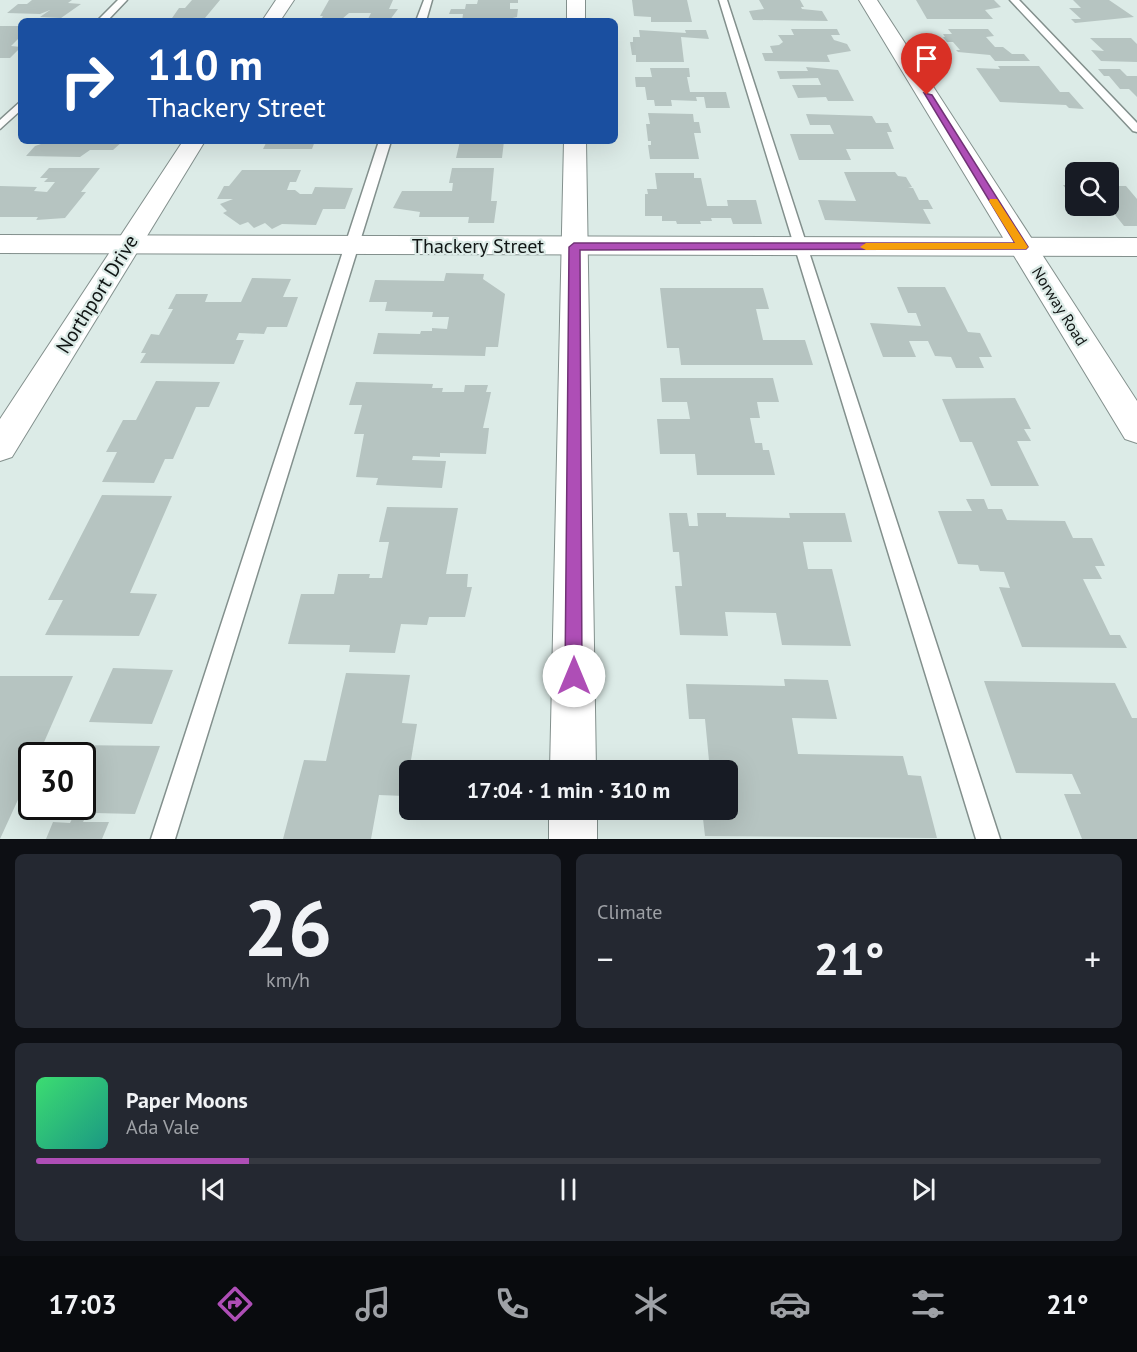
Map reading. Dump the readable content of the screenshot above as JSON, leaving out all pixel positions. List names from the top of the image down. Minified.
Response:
{"streets":{"street":["Thackery Street","Northport Drive","Norway Road"]},"crossings":[["Thackery Street","Northport Drive"],["Thackery Street","Norway Road"]],"page":{"turn":["110 m","Thackery Street"],"limit":"30","trip":"17:04 · 1 min · 310 m","tile":[["26","km/h"],"Climate"],"heat":["−","21°","+"],"song":["Paper Moons","Ada Vale"],"tabs":["17:03","21°"]}}
